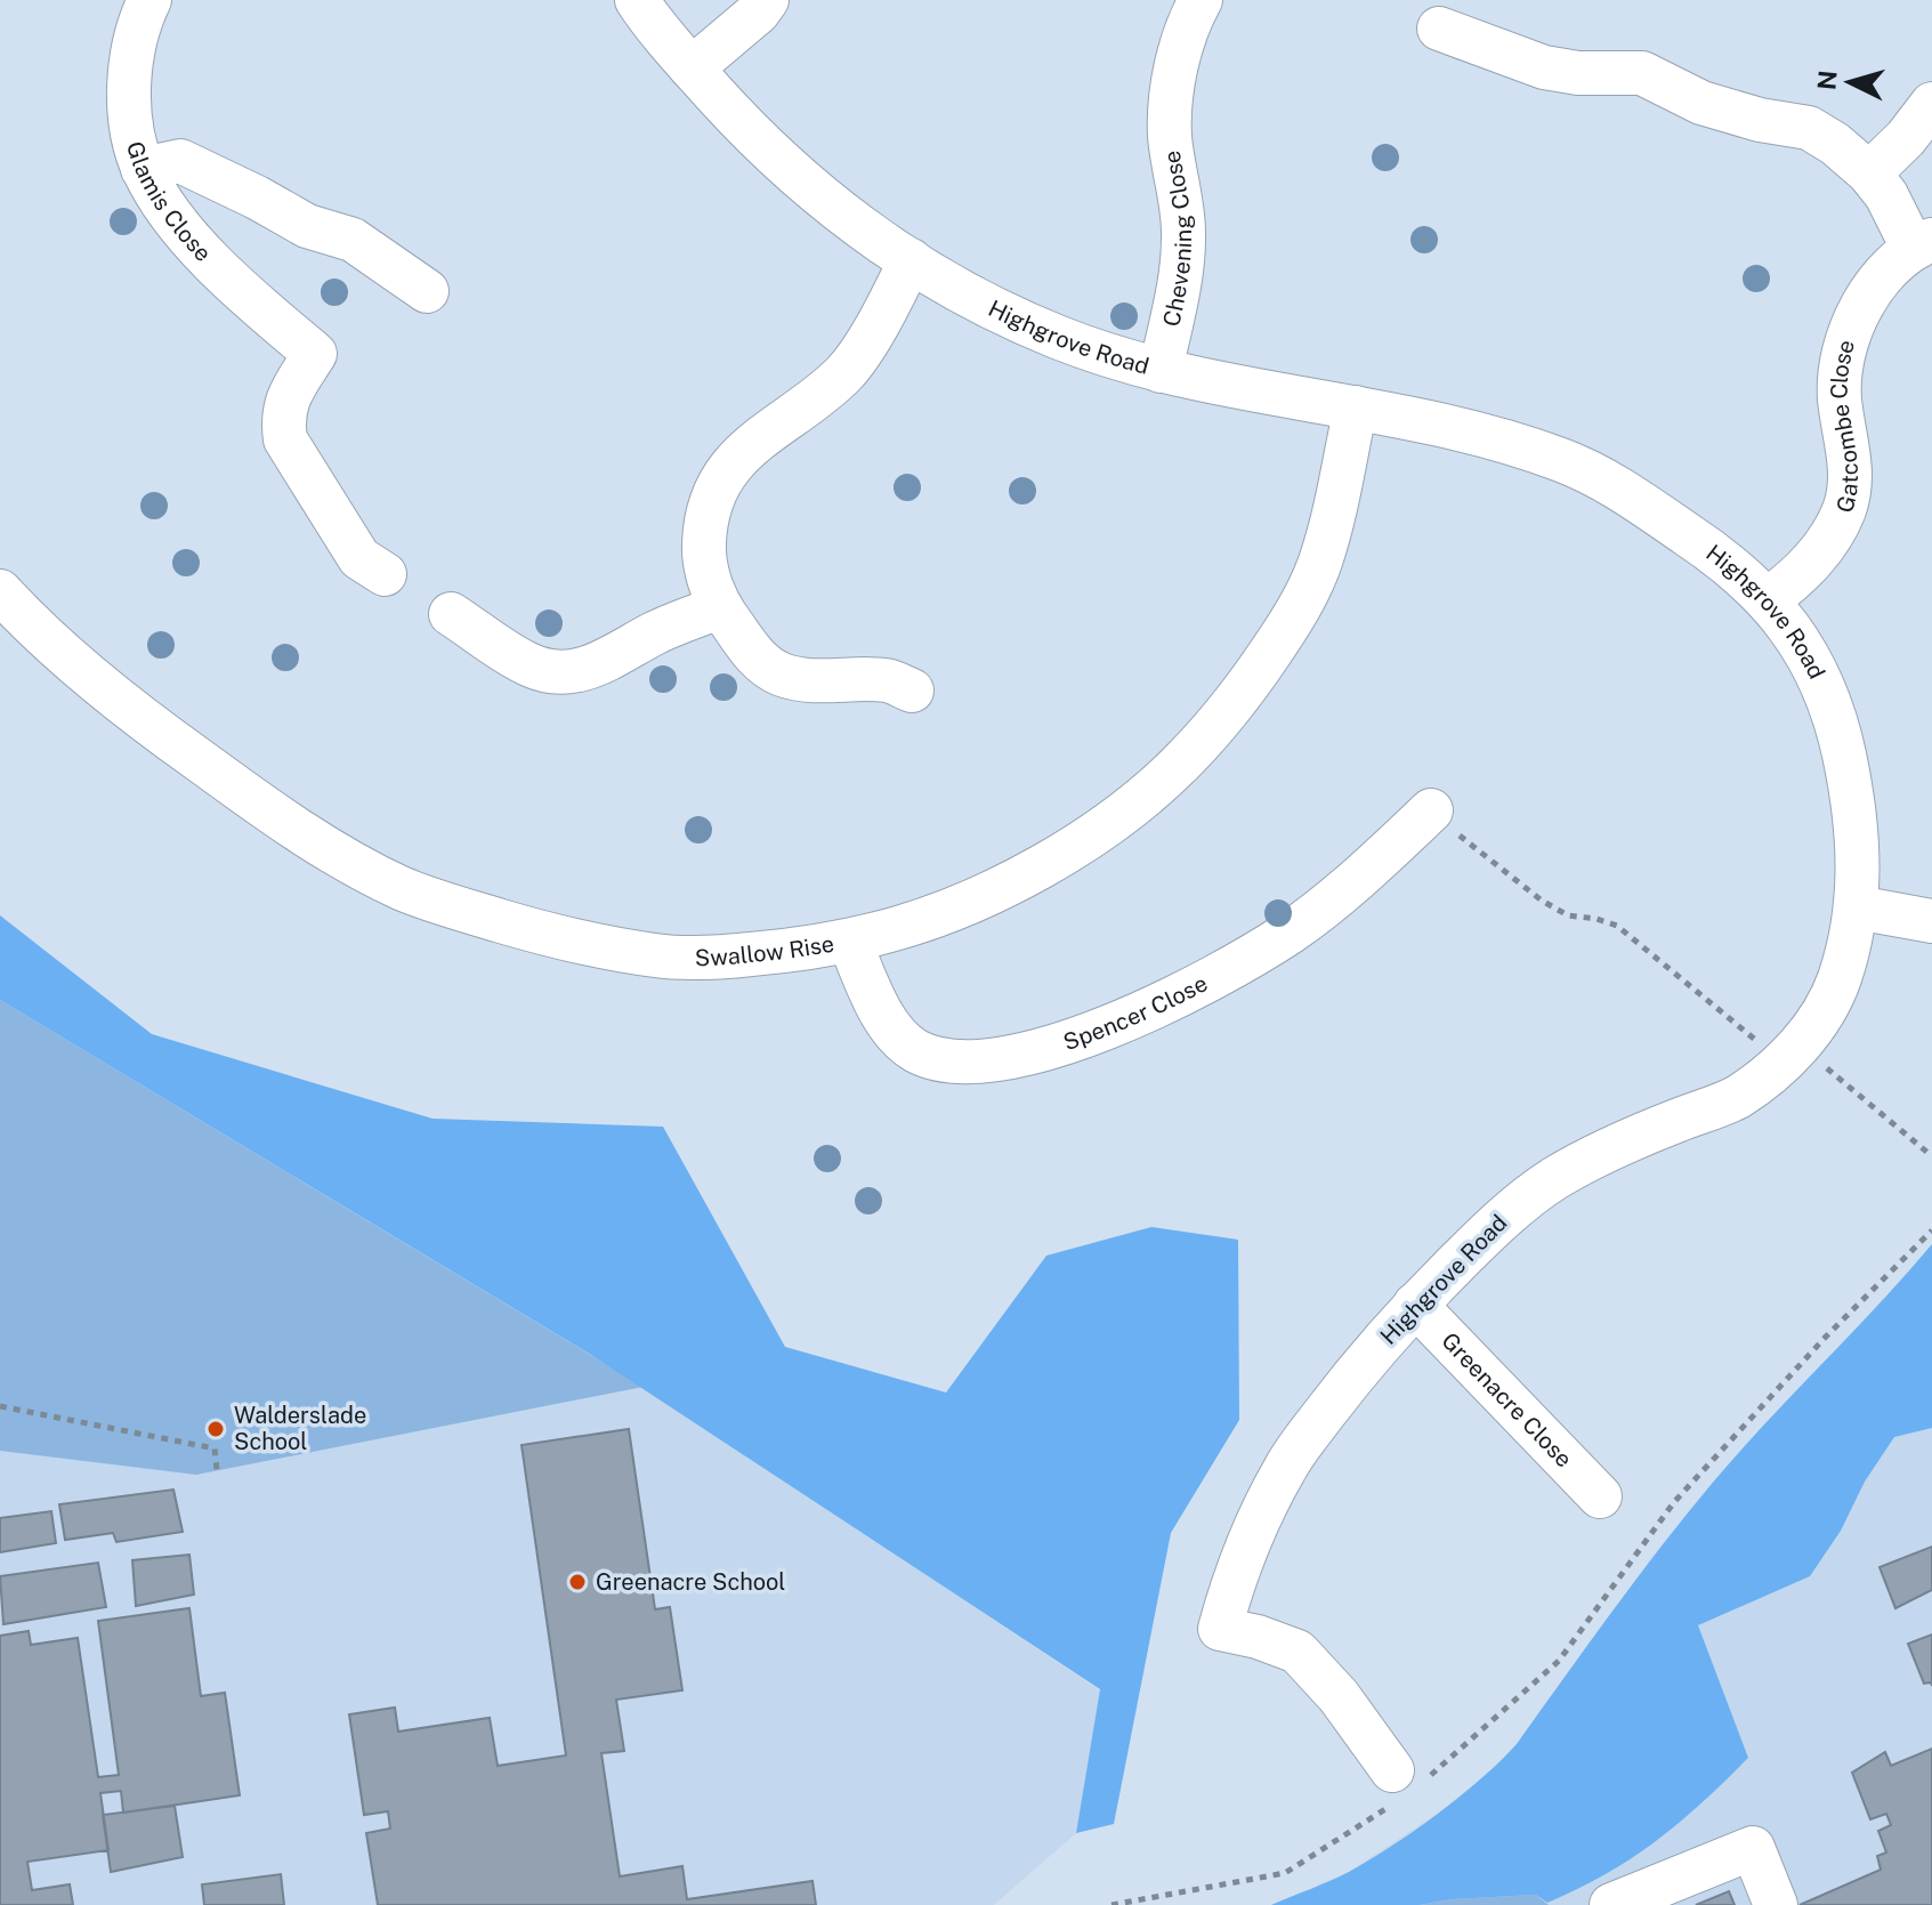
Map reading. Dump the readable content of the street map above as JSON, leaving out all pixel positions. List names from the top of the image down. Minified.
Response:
{"streets":{"street":["Glamis Close","Chevening Close","Highgrove Road","Gatcombe Close","Swallow Rise","Spencer Close","Greenacre Close"]},"crossings":[["Chevening Close","Highgrove Road"],["Highgrove Road","Gatcombe Close"],["Highgrove Road","Swallow Rise"],["Highgrove Road","Greenacre Close"],["Swallow Rise","Spencer Close"]],"places":["Walderslade School","Greenacre School"],"north":"left"}
